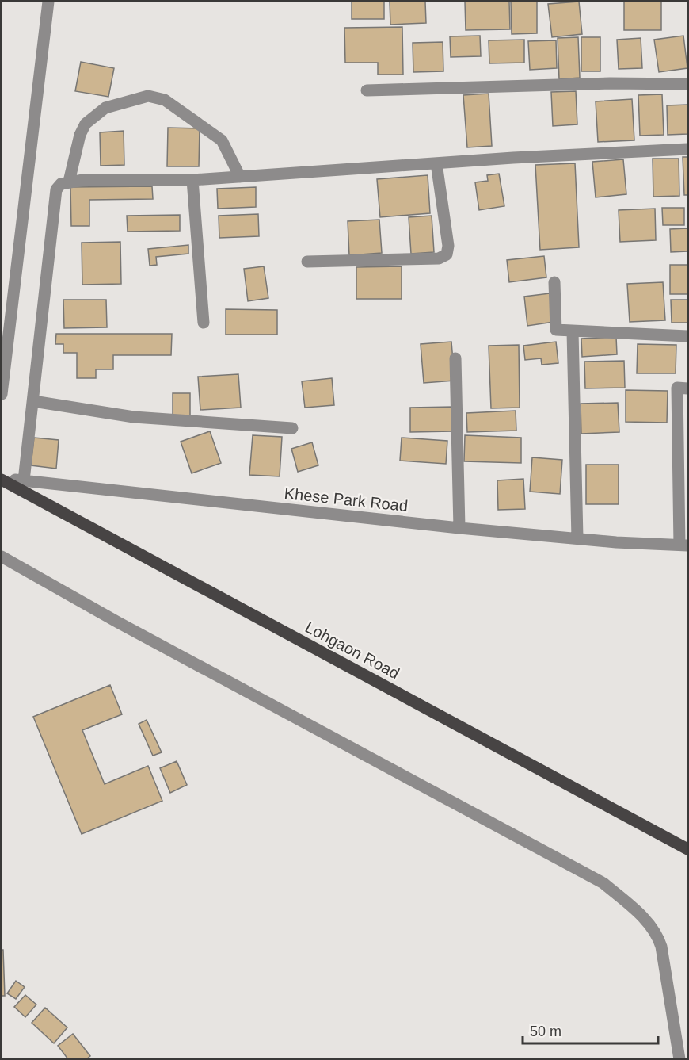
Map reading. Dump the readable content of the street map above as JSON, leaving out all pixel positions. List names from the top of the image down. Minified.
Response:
{"streets":{"main road":["Lohgaon Road"],"street":["Khese Park Road"]},"crossings":[["Khese Park Road","Lohgaon Road"]],"scale_bar":"50 m"}
